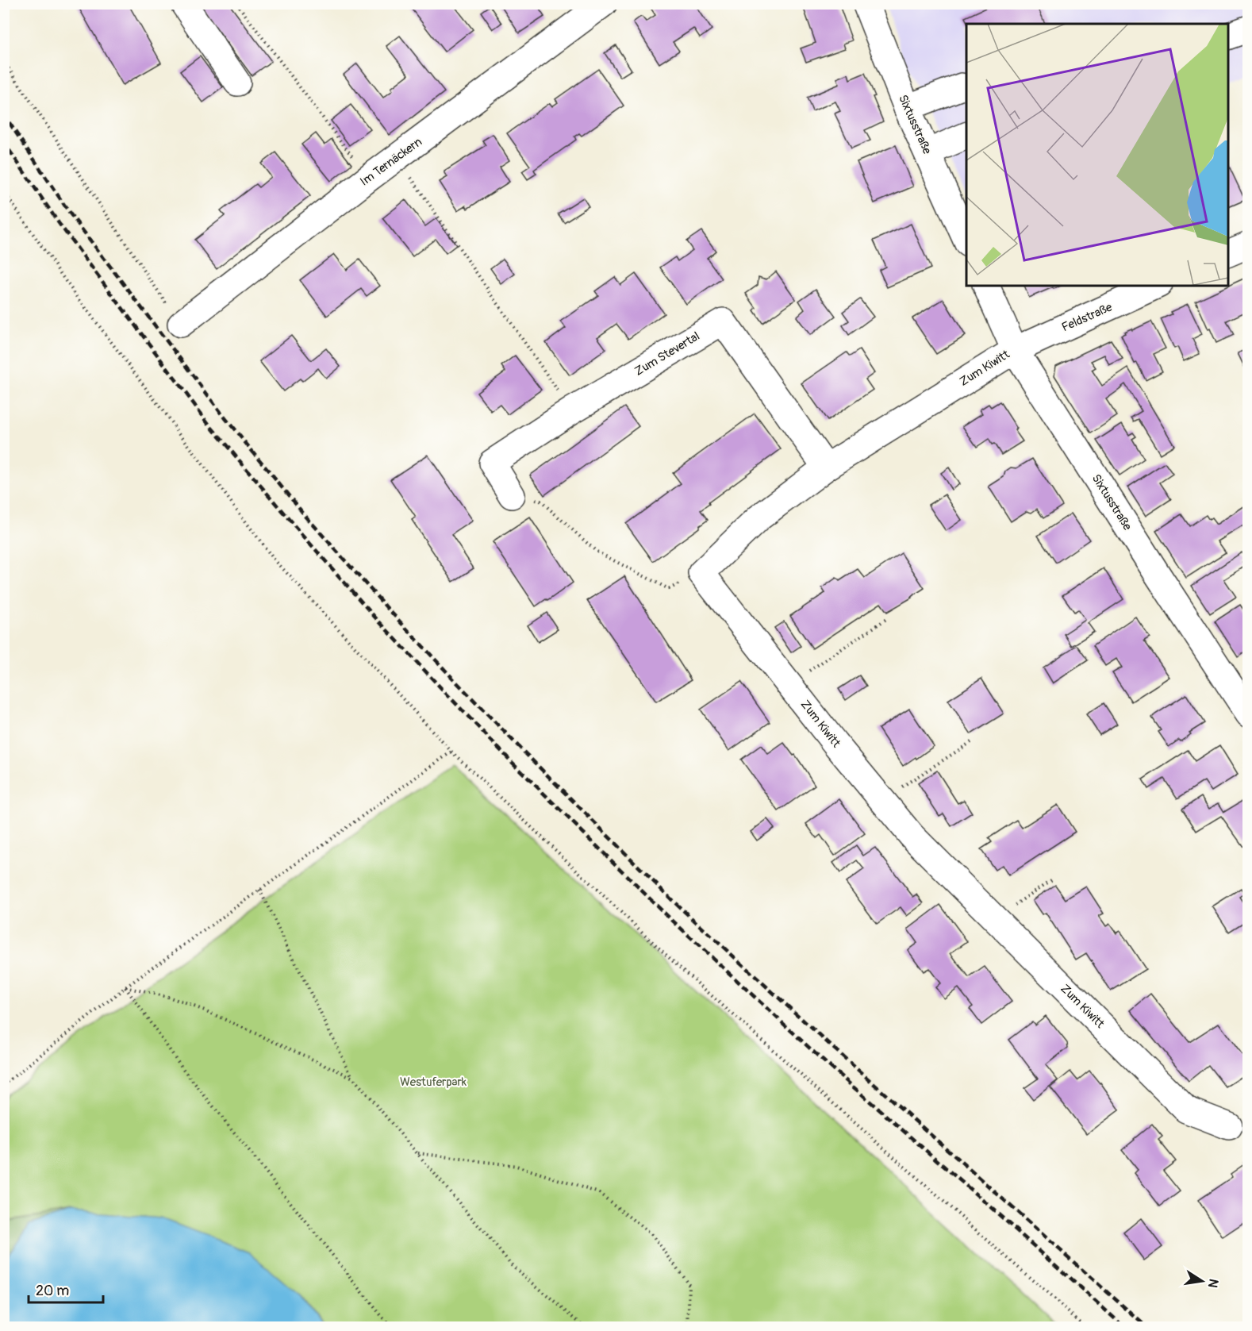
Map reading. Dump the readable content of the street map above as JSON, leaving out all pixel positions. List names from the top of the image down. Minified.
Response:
{"streets":{"street":["Sixtusstraße","Im Ternäckern","Feldstraße","Zum Stevertal","Zum Kiwitt"]},"crossings":[["Sixtusstraße","Feldstraße"],["Sixtusstraße","Zum Kiwitt"],["Feldstraße","Zum Kiwitt"],["Zum Stevertal","Zum Kiwitt"]],"parks":["Westuferpark"],"scale_bar":"20 m","north":"right"}
